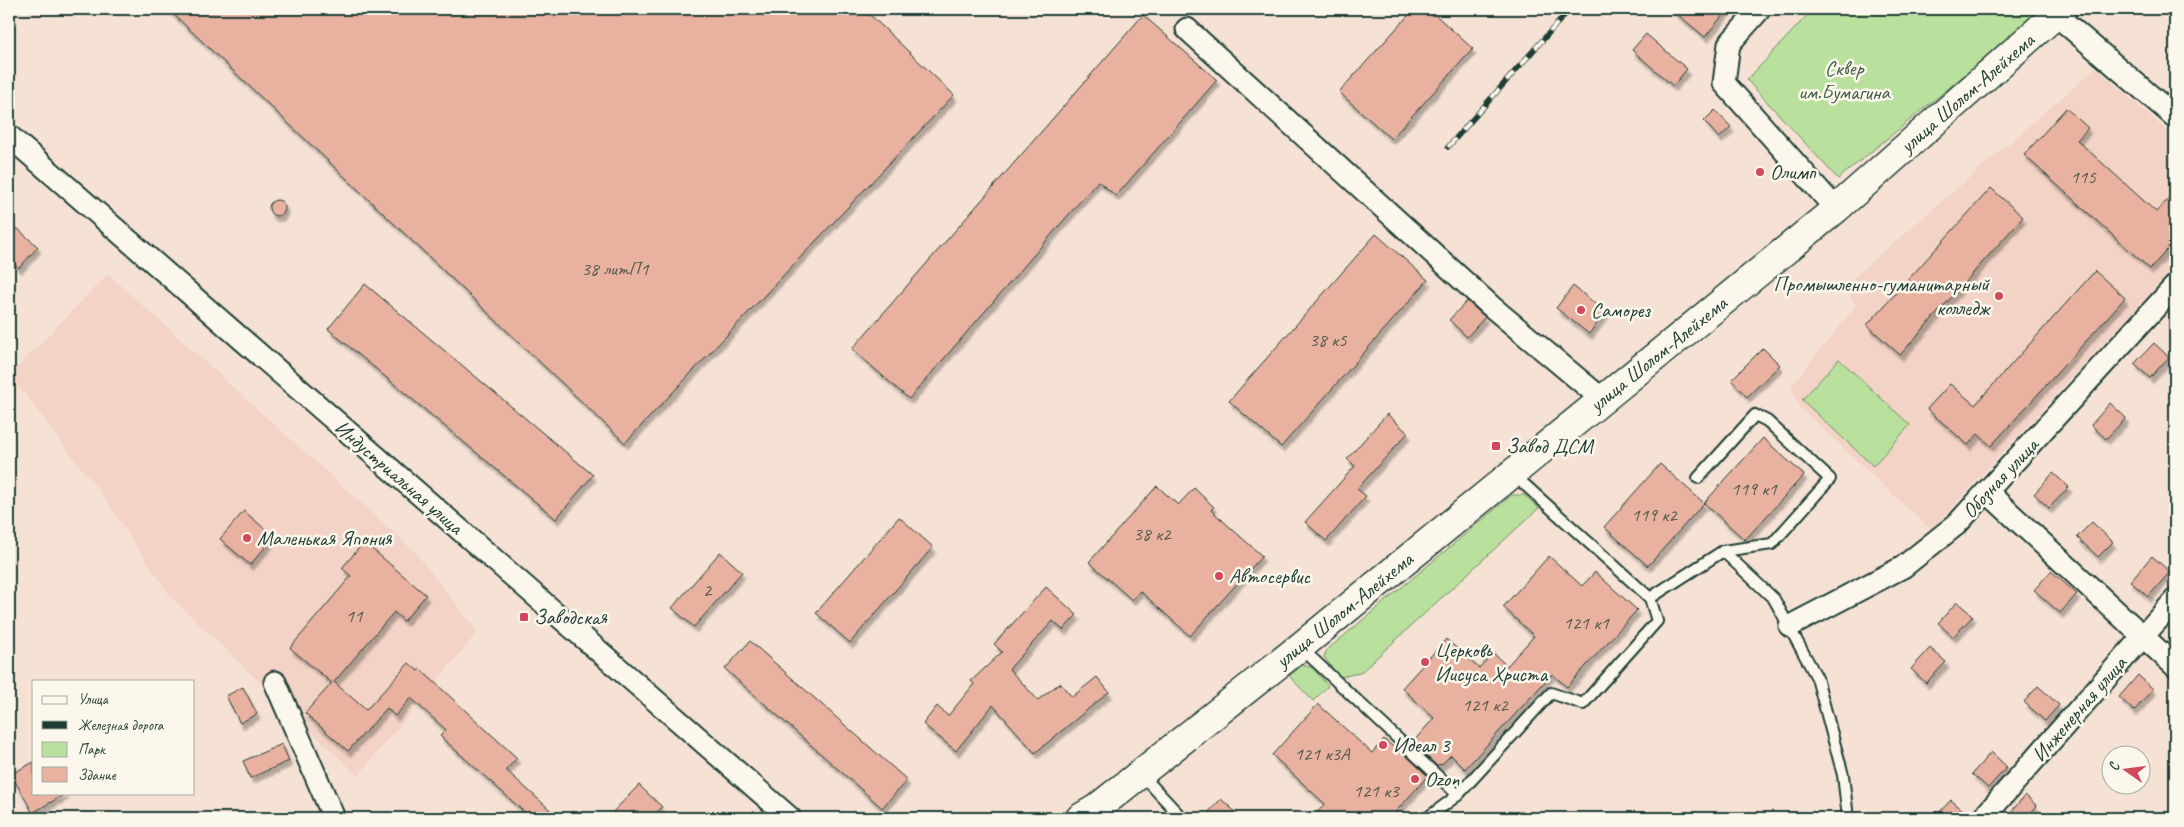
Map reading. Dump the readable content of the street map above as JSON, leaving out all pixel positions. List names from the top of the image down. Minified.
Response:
{"streets":{"main road":["улица Шолом-Алейхема"],"street":["Индустриальная улица","Обозная улица","Инженерная улица"]},"parks":["Сквер им.Бумагина"],"places":{"other":["Олимп","Промышленно-гуманитарный колледж","Саморез","Маленькая Япония","Автосервис","Церковь Иисуса Христа","Идеал 3","Ozon"],"transit":["Завод ДСМ","Заводская"]},"house_numbers":["115","38 литП1","38 к5","119 к1","119 к2","38 к2","2","11","121 к1","121 к2","121 к3А","121 к3"],"legend":["Улица","Железная дорога","Парк","Здание"],"north":"left"}
